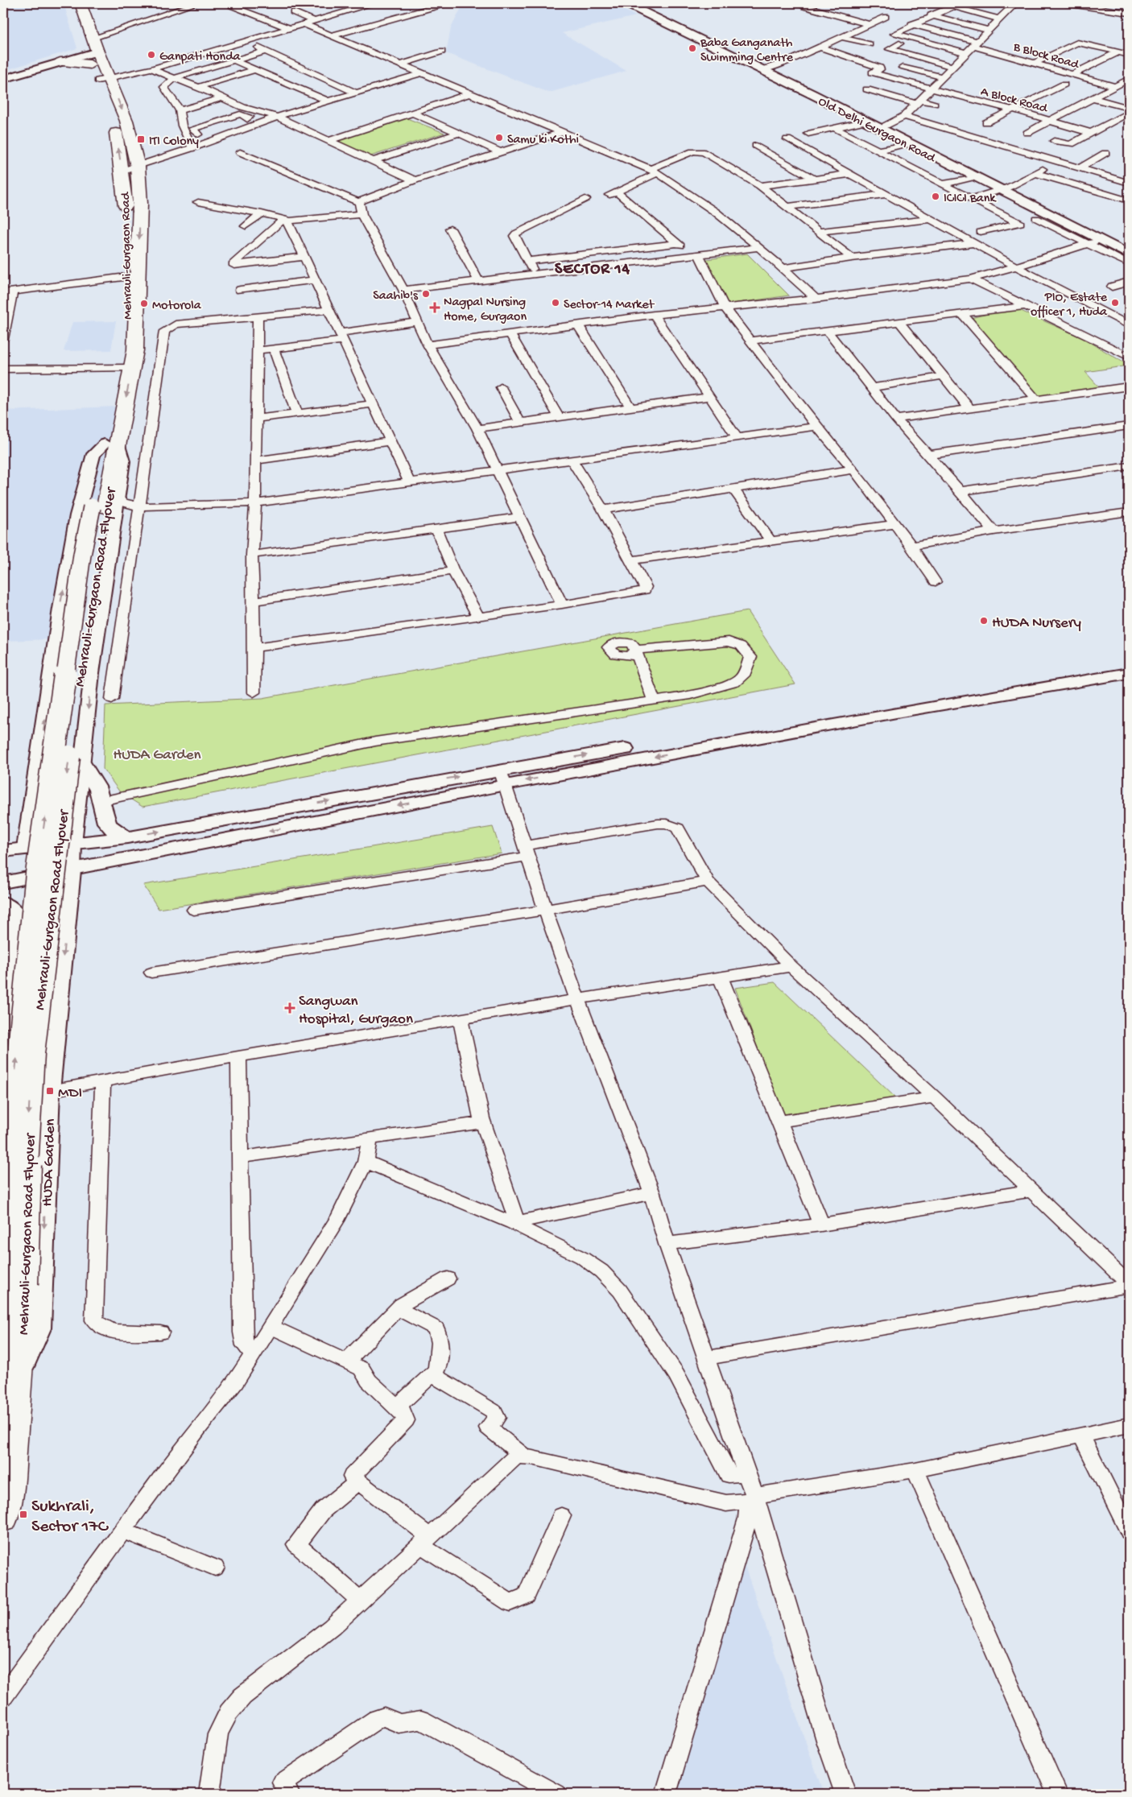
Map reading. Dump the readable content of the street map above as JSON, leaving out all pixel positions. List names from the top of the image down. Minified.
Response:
{"streets":{"main road":["Old Delhi Gurgaon Road","Mehrauli-Gurgaon Road","Mehrauli-Gurgaon Road Flyover"],"street":["B Block Road","A Block Road","HUDA Garden"]},"crossings":[["Mehrauli-Gurgaon Road","Mehrauli-Gurgaon Road Flyover"],["Mehrauli-Gurgaon Road","HUDA Garden"],["Mehrauli-Gurgaon Road Flyover","HUDA Garden"]],"districts":["SECTOR 14"],"parks":["HUDA Garden"],"places":{"other":["Baba Ganganath Swimming Centre","Ganpati Honda","Samu ki Kothi","ICICI Bank","Saahib's","Sector-14 Market","PIO, Estate officer 1, Huda","Motorola","HUDA Nursery"],"transit":["ITI Colony","MDI","Sukhrali, Sector 17C"],"health":["Nagpal Nursing Home, Gurgaon","Sangwan Hospital, Gurgaon"]}}
